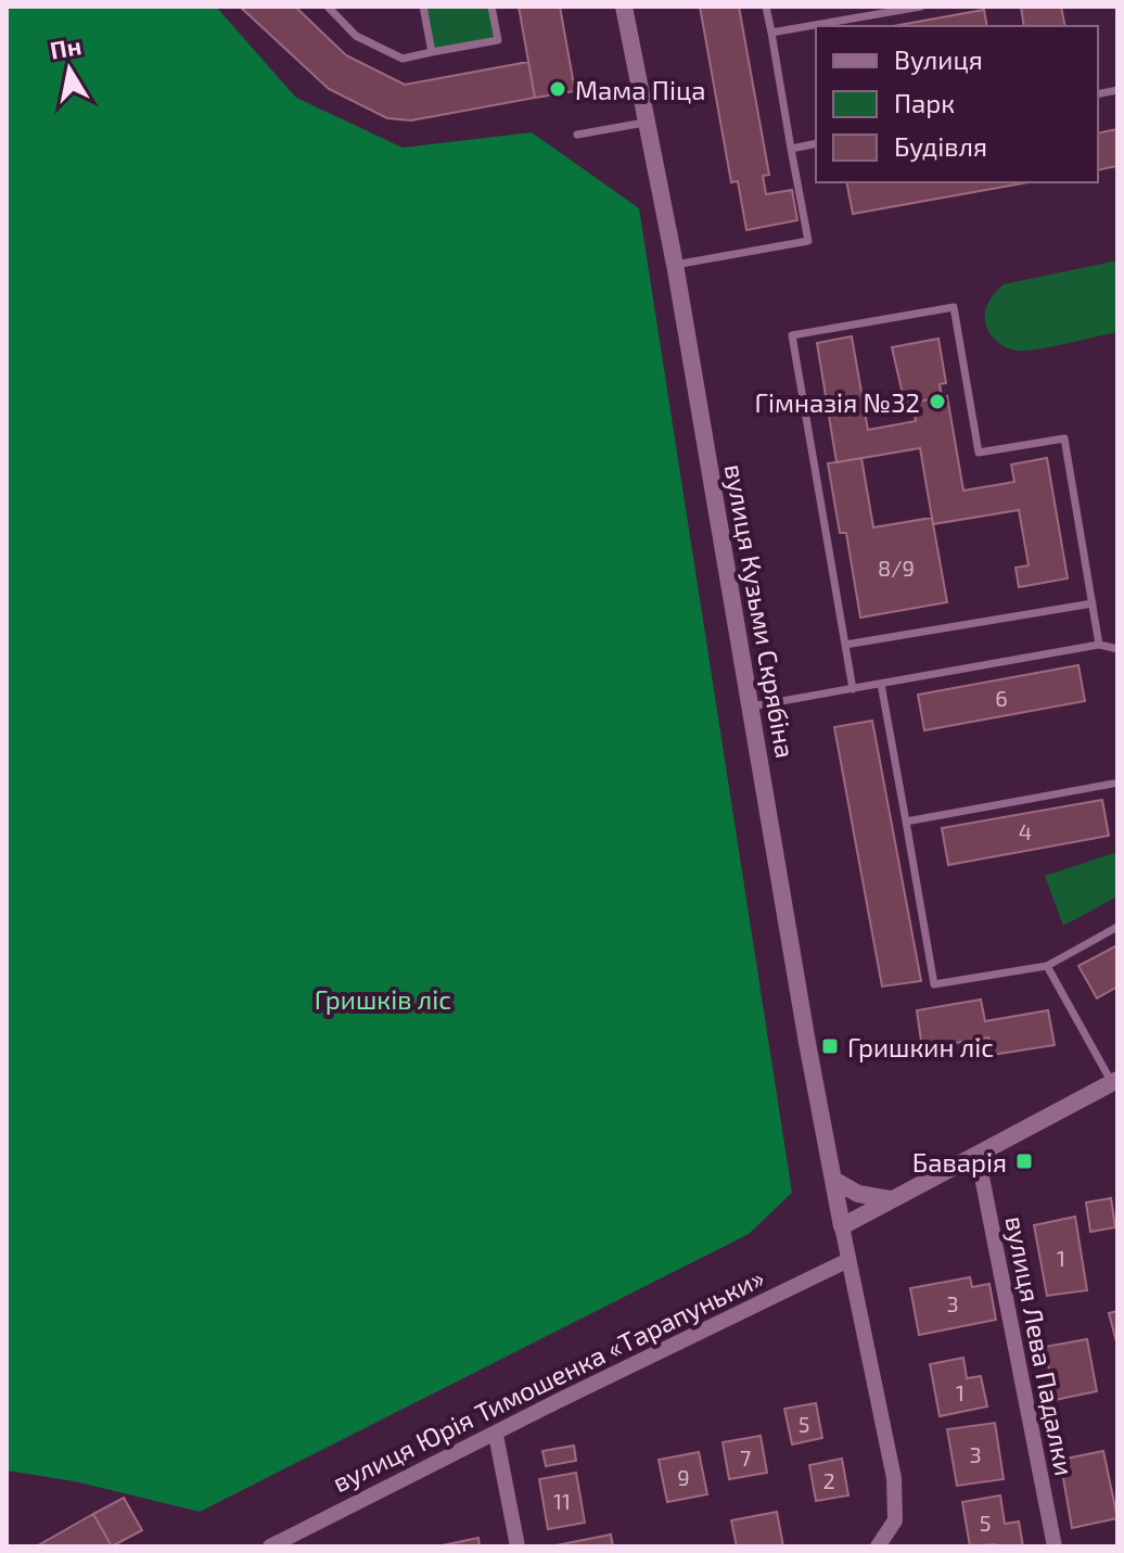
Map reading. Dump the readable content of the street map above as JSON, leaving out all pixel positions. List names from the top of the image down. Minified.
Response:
{"streets":{"street":["вулиця Кузьми Скрябіна","вулиця Лева Падалки","вулиця Юрія Тимошенка «Тарапуньки»"]},"parks":["Гришків ліс"],"places":{"other":["Мама Піца","Гімназія №32"],"transit":["Гришкин ліс","Баварія"]},"house_numbers":["8/9","6","4","1","3","1","5","3","7","9","2","11","5"],"legend":["Вулиця","Парк","Будівля"],"north":"top"}
